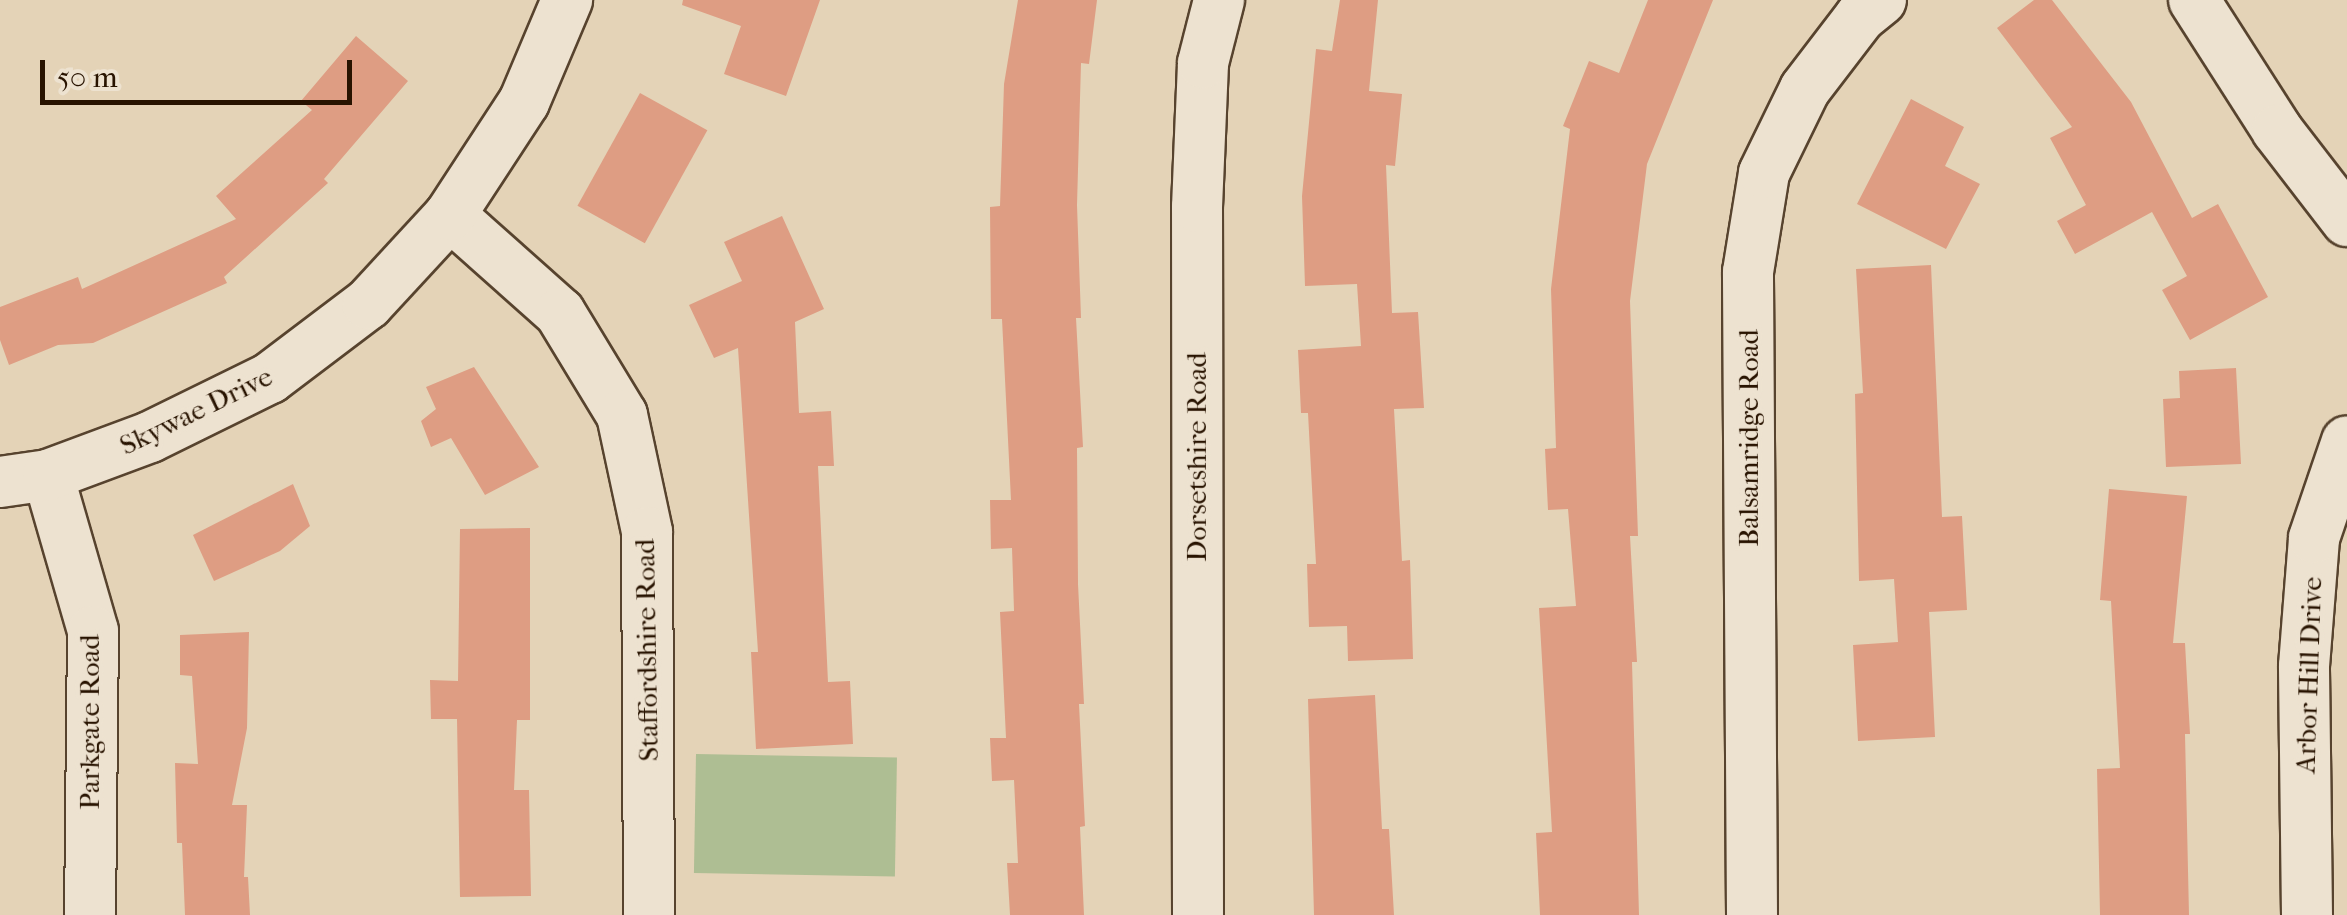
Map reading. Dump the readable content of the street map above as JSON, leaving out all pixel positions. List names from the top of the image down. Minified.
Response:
{"streets":{"street":["Skywae Drive","Balsamridge Road","Dorsetshire Road","Staffordshire Road","Arbor Hill Drive","Parkgate Road"]},"crossings":[["Skywae Drive","Staffordshire Road"],["Skywae Drive","Parkgate Road"]],"scale_bar":"50 m"}
